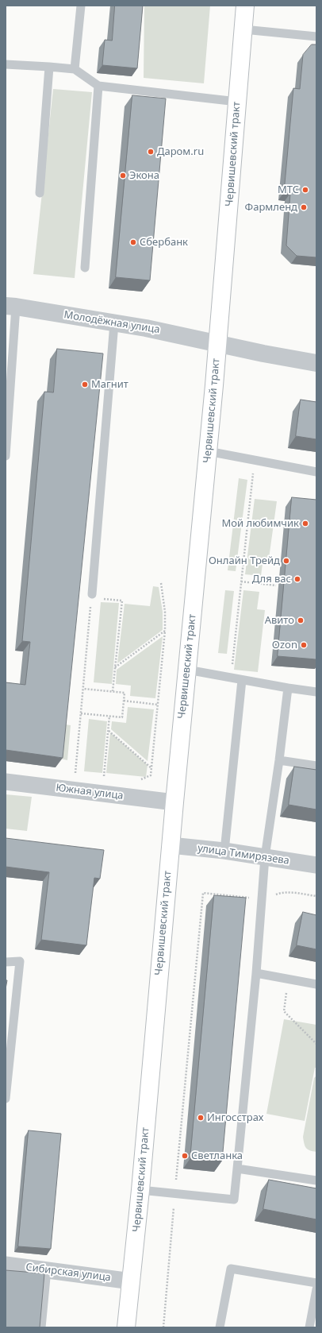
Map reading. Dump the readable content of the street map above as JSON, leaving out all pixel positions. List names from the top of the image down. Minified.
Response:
{"streets":{"main road":["Червишевский тракт"],"street":["Молодёжная улица","Южная улица","улица Тимирязева","Сибирская улица"]},"crossings":[["Червишевский тракт","Молодёжная улица"],["Червишевский тракт","Южная улица"],["Червишевский тракт","улица Тимирязева"],["Червишевский тракт","Сибирская улица"]],"places":["Даром.ru","Экона","МТС","Фармленд","Сбербанк","Магнит","Мой любимчик","Онлайн Трейд","Для вас","Авито","Ozon","Ингосстрах","Светланка"]}
